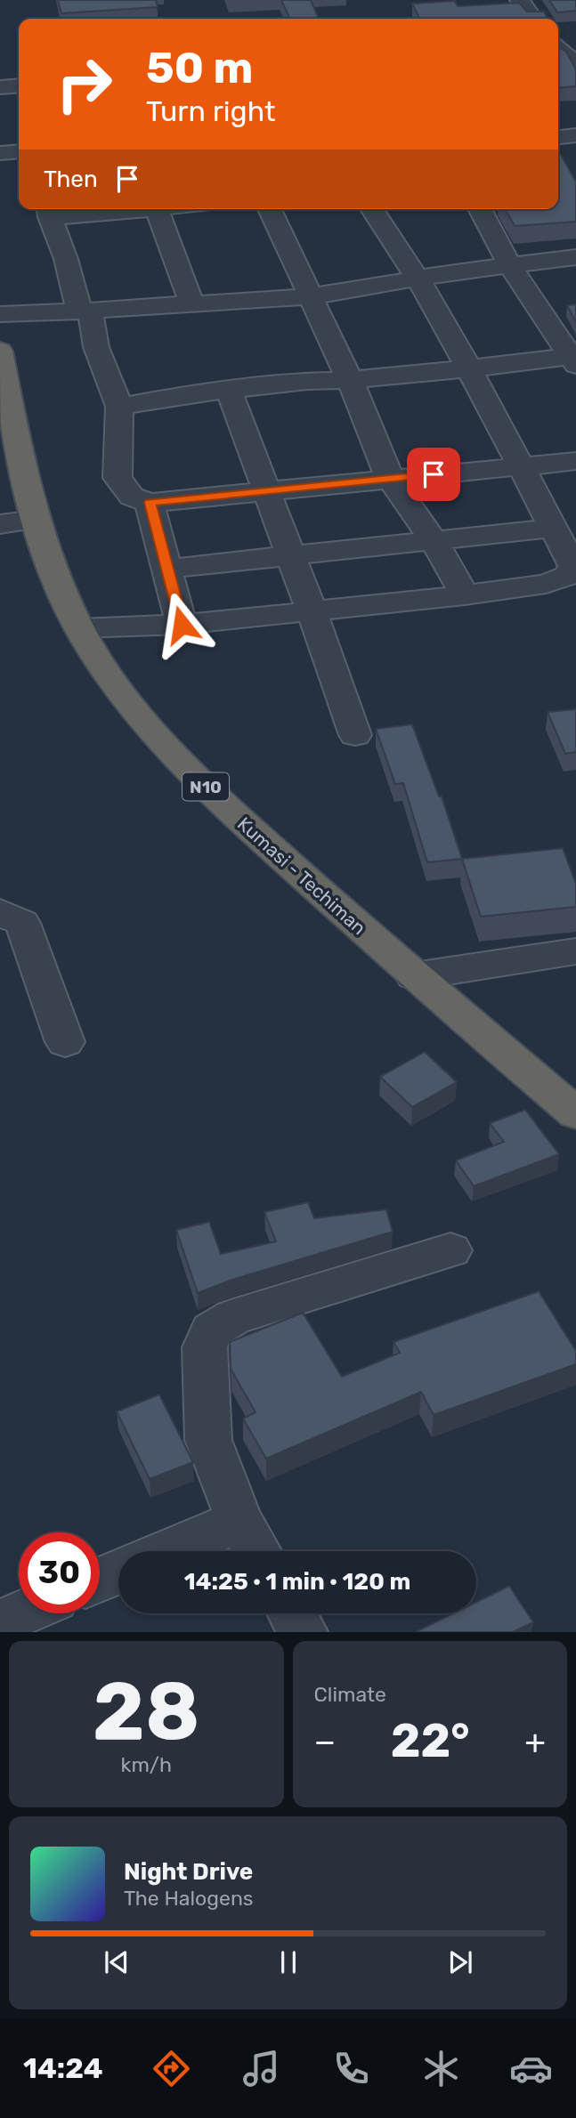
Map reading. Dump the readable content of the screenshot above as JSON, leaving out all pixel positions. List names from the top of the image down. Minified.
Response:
{"streets":{"highway":["N10","Kumasi - Techiman"]},"page":{"turn":["50 m","Turn right"],"then":"Then","limit":"30","trip":"14:25 · 1 min · 120 m","tile":[["28","km/h"],"Climate"],"heat":["−","22°","+"],"song":["Night Drive","The Halogens"],"tabs":"14:24"}}
